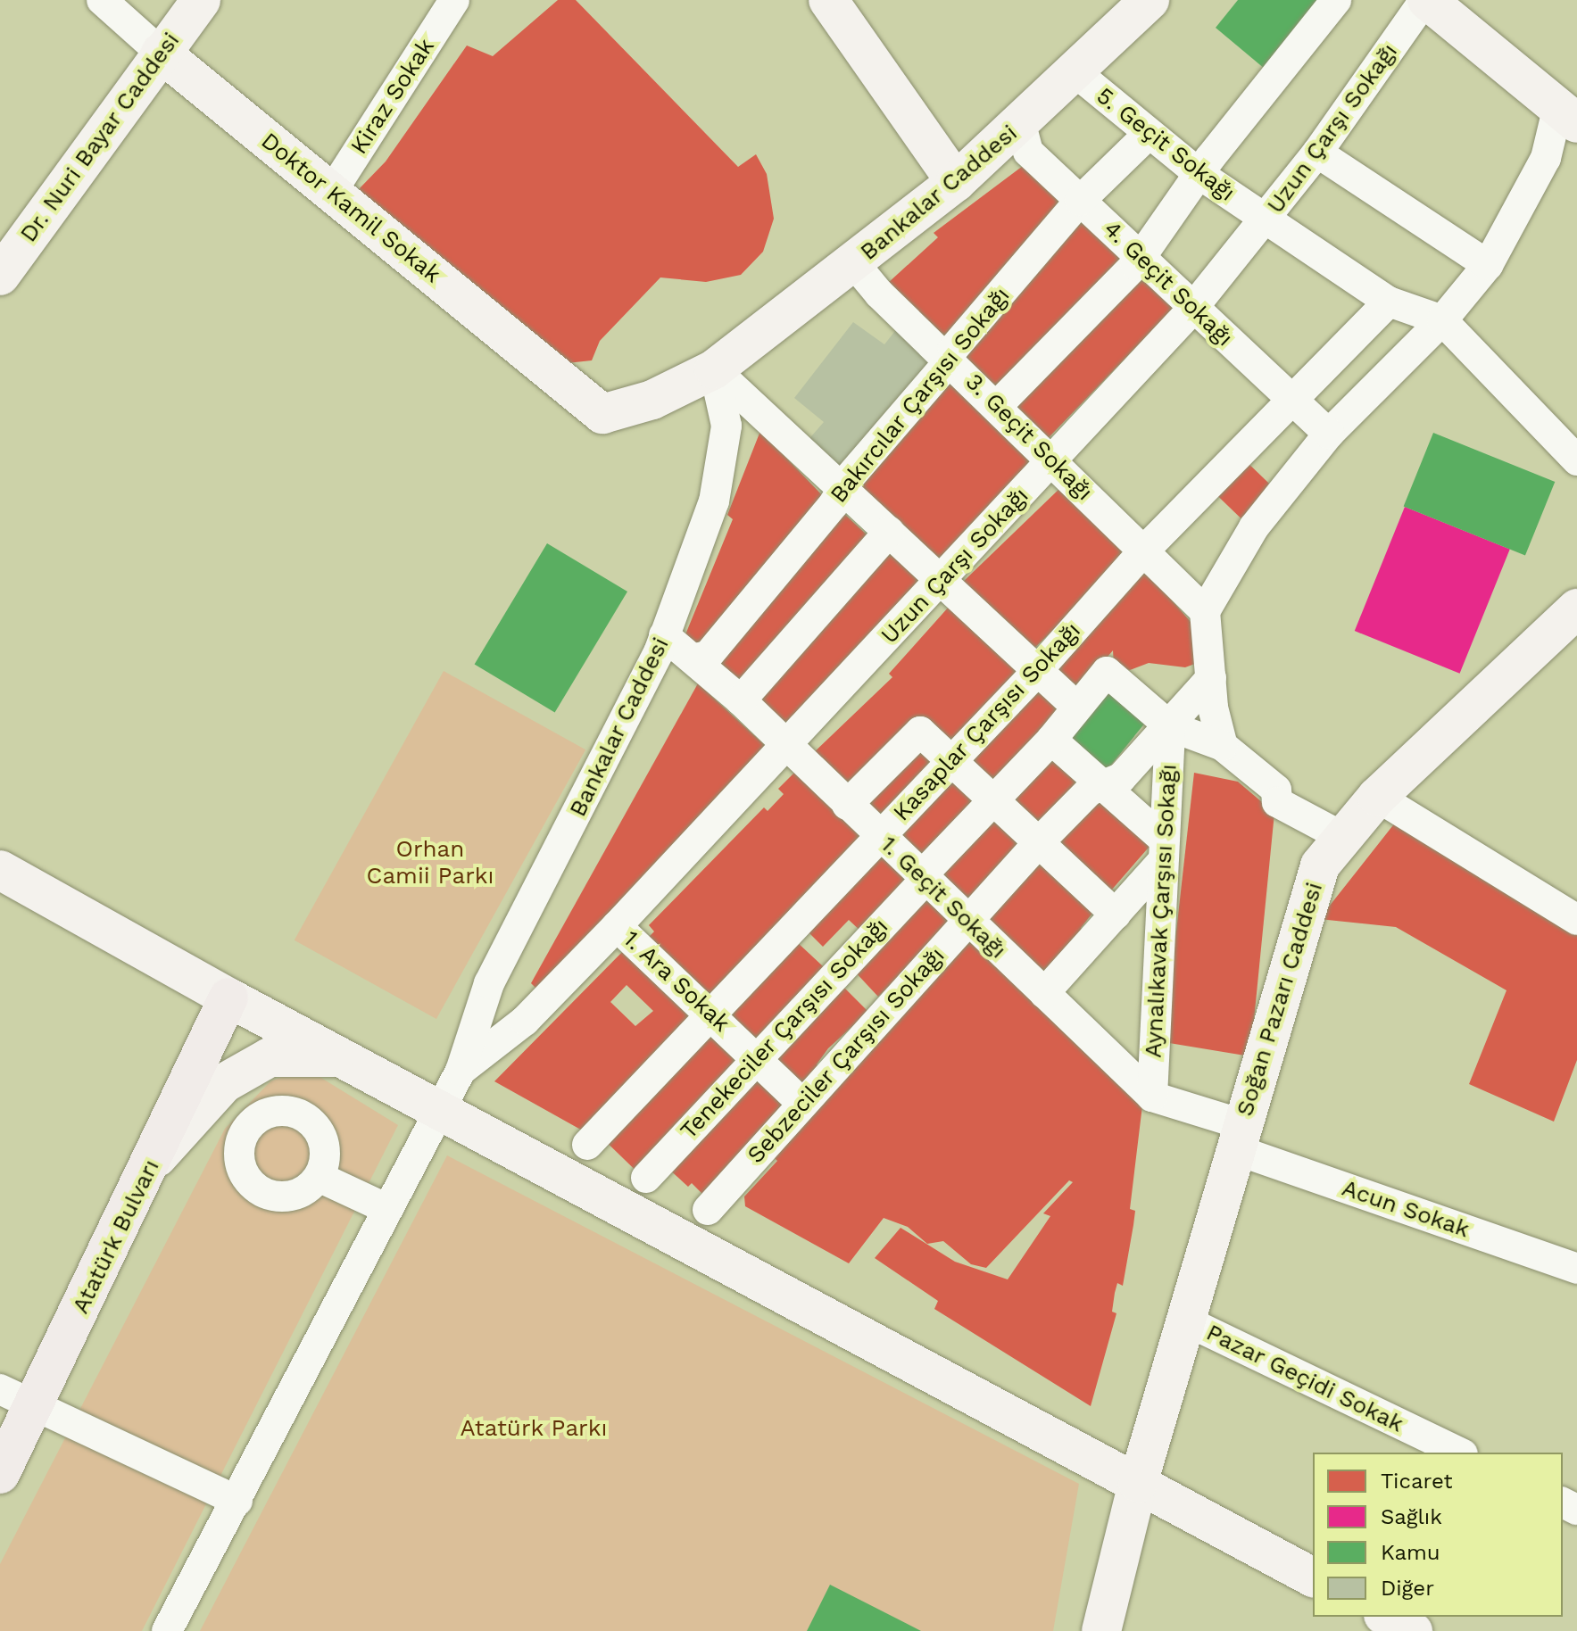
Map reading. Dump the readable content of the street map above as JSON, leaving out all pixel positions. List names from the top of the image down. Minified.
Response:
{"streets":{"main road":["Dr. Nuri Bayar Caddesi","Bankalar Caddesi","Doktor Kamil Sokak","Soğan Pazarı Caddesi","Atatürk Bulvarı"],"street":["Kiraz Sokak","Uzun Çarşı Sokağı","5. Geçit Sokağı","4. Geçit Sokağı","Bakırcılar Çarşısı Sokağı","3. Geçit Sokağı","Kasaplar Çarşısı Sokağı","1. Geçit Sokağı","Aynalıkavak Çarşısı Sokağı","1. Ara Sokak","Tenekeciler Çarşısı Sokağı","Sebzeciler Çarşısı Sokağı","Acun Sokak","Pazar Geçidi Sokak"]},"crossings":[["Kiraz Sokak","Doktor Kamil Sokak"],["Uzun Çarşı Sokağı","5. Geçit Sokağı"],["Uzun Çarşı Sokağı","Bankalar Caddesi"],["Uzun Çarşı Sokağı","4. Geçit Sokağı"],["Uzun Çarşı Sokağı","3. Geçit Sokağı"],["Uzun Çarşı Sokağı","1. Geçit Sokağı"],["Uzun Çarşı Sokağı","1. Ara Sokak"],["Dr. Nuri Bayar Caddesi","Doktor Kamil Sokak"],["5. Geçit Sokağı","Bankalar Caddesi"],["5. Geçit Sokağı","Bakırcılar Çarşısı Sokağı"],["5. Geçit Sokağı","Kasaplar Çarşısı Sokağı"],["Bankalar Caddesi","Doktor Kamil Sokak"],["Bankalar Caddesi","4. Geçit Sokağı"],["Bankalar Caddesi","3. Geçit Sokağı"],["Bankalar Caddesi","1. Geçit Sokağı"],["4. Geçit Sokağı","Bakırcılar Çarşısı Sokağı"],["4. Geçit Sokağı","Kasaplar Çarşısı Sokağı"],["Bakırcılar Çarşısı Sokağı","3. Geçit Sokağı"],["Bakırcılar Çarşısı Sokağı","1. Geçit Sokağı"],["3. Geçit Sokağı","Kasaplar Çarşısı Sokağı"],["Kasaplar Çarşısı Sokağı","1. Geçit Sokağı"],["Kasaplar Çarşısı Sokağı","1. Ara Sokak"],["1. Geçit Sokağı","Aynalıkavak Çarşısı Sokağı"],["1. Geçit Sokağı","Soğan Pazarı Caddesi"],["1. Geçit Sokağı","Tenekeciler Çarşısı Sokağı"],["1. Geçit Sokağı","Sebzeciler Çarşısı Sokağı"],["1. Geçit Sokağı","Acun Sokak"],["Aynalıkavak Çarşısı Sokağı","Tenekeciler Çarşısı Sokağı"],["Aynalıkavak Çarşısı Sokağı","Sebzeciler Çarşısı Sokağı"],["1. Ara Sokak","Tenekeciler Çarşısı Sokağı"],["Soğan Pazarı Caddesi","Acun Sokak"],["Soğan Pazarı Caddesi","Pazar Geçidi Sokak"],["Tenekeciler Çarşısı Sokağı","Sebzeciler Çarşısı Sokağı"]],"parks":["Orhan Camii Parkı","Atatürk Parkı"],"legend":["Ticaret","Sağlık","Kamu","Diğer"]}
